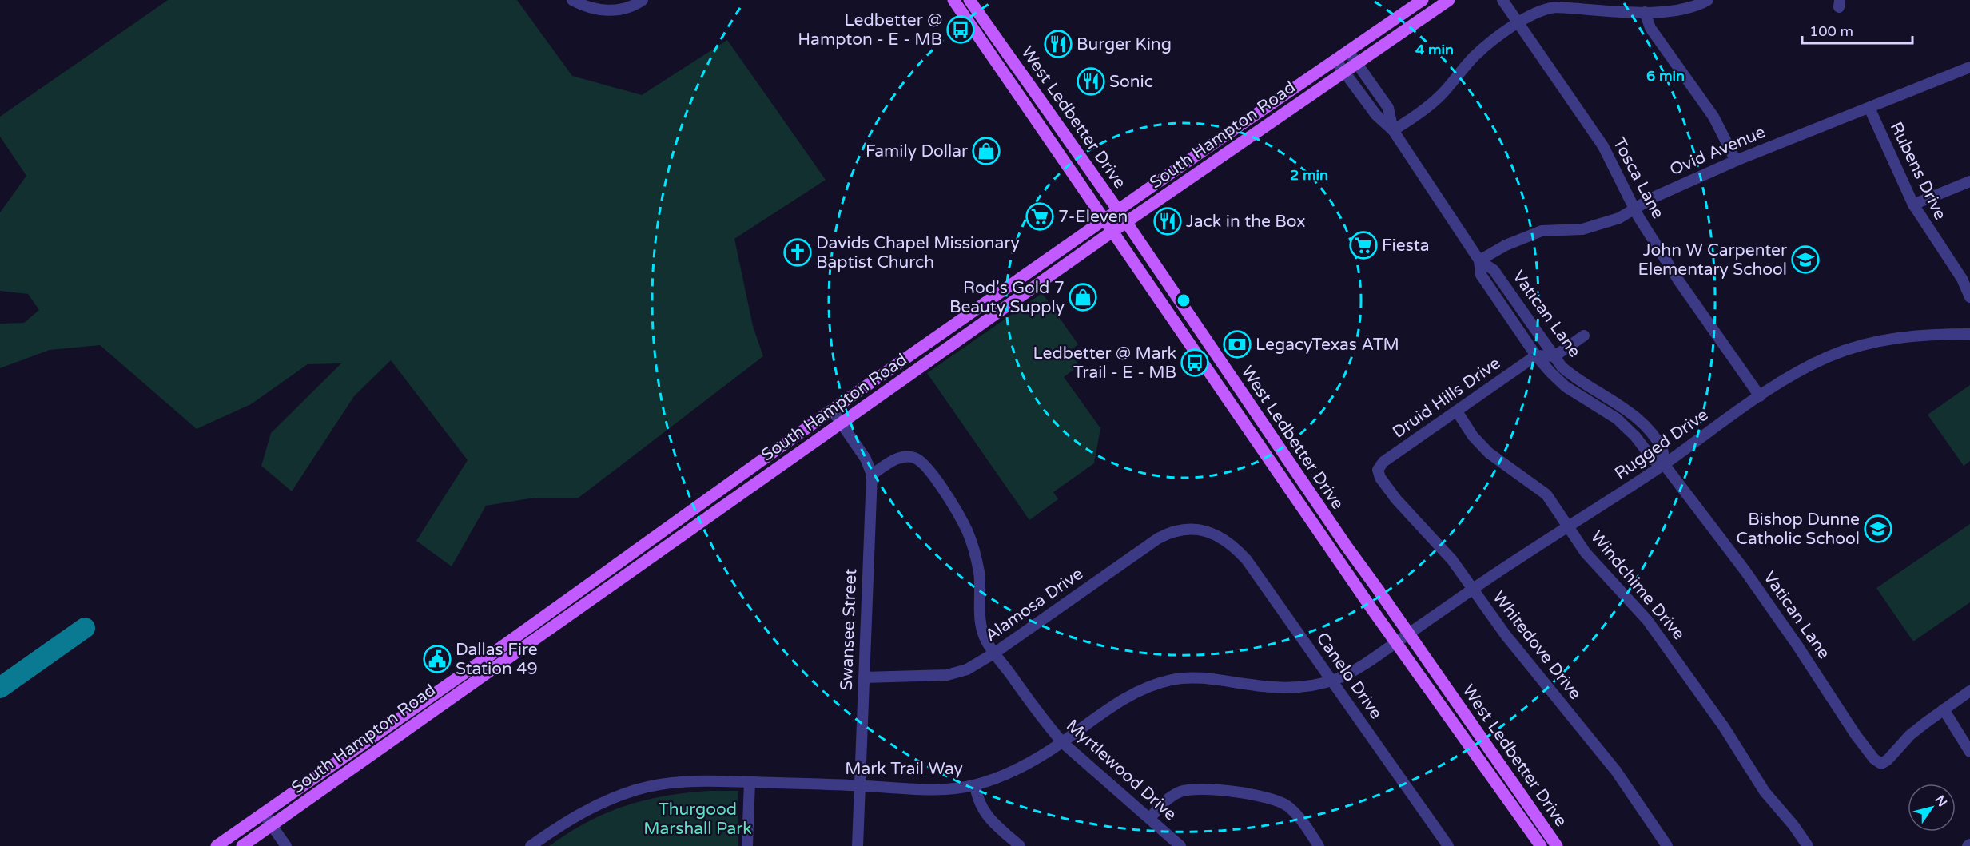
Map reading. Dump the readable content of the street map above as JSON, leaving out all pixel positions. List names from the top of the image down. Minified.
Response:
{"streets":{"main road":["West Ledbetter Drive","South Hampton Road"],"street":["Ovid Avenue","Rubens Drive","Tosca Lane","Vatican Lane","Druid Hills Drive","Rugged Drive","Windchime Drive","Alamosa Drive","Swansee Street","Whitedove Drive","Canelo Drive","Mark Trail Way","Myrtlewood Drive"]},"crossings":[["West Ledbetter Drive","South Hampton Road"],["West Ledbetter Drive","Rugged Drive"],["West Ledbetter Drive","Mark Trail Way"],["South Hampton Road","Vatican Lane"],["South Hampton Road","Swansee Street"],["Ovid Avenue","Rubens Drive"],["Ovid Avenue","Tosca Lane"],["Ovid Avenue","Vatican Lane"],["Tosca Lane","Rugged Drive"],["Vatican Lane","Druid Hills Drive"],["Vatican Lane","Rugged Drive"],["Druid Hills Drive","Windchime Drive"],["Druid Hills Drive","Whitedove Drive"],["Rugged Drive","Windchime Drive"],["Rugged Drive","Whitedove Drive"],["Rugged Drive","Mark Trail Way"],["Alamosa Drive","Swansee Street"],["Alamosa Drive","Canelo Drive"],["Alamosa Drive","Myrtlewood Drive"],["Swansee Street","Mark Trail Way"],["Swansee Street","Myrtlewood Drive"],["Canelo Drive","Mark Trail Way"],["Mark Trail Way","Myrtlewood Drive"]],"parks":["Thurgood Marshall Park"],"places":{"bus stop":["Ledbetter @ Hampton - E - MB","Ledbetter @ Mark Trail - E - MB"],"restaurant":["Burger King","Sonic","Jack in the Box"],"shop":["Family Dollar","Rod's Gold 7 Beauty Supply"],"supermarket":["7-Eleven","Fiesta"],"church":["Davids Chapel Missionary Baptist Church"],"school or university":["John W Carpenter Elementary School","Bishop Dunne Catholic School"],"bank":["LegacyTexas ATM"],"public building":["Dallas Fire Station 49"]},"scale_bar":"100 m","north":"top right","rings":["4 min","6 min","2 min"]}
